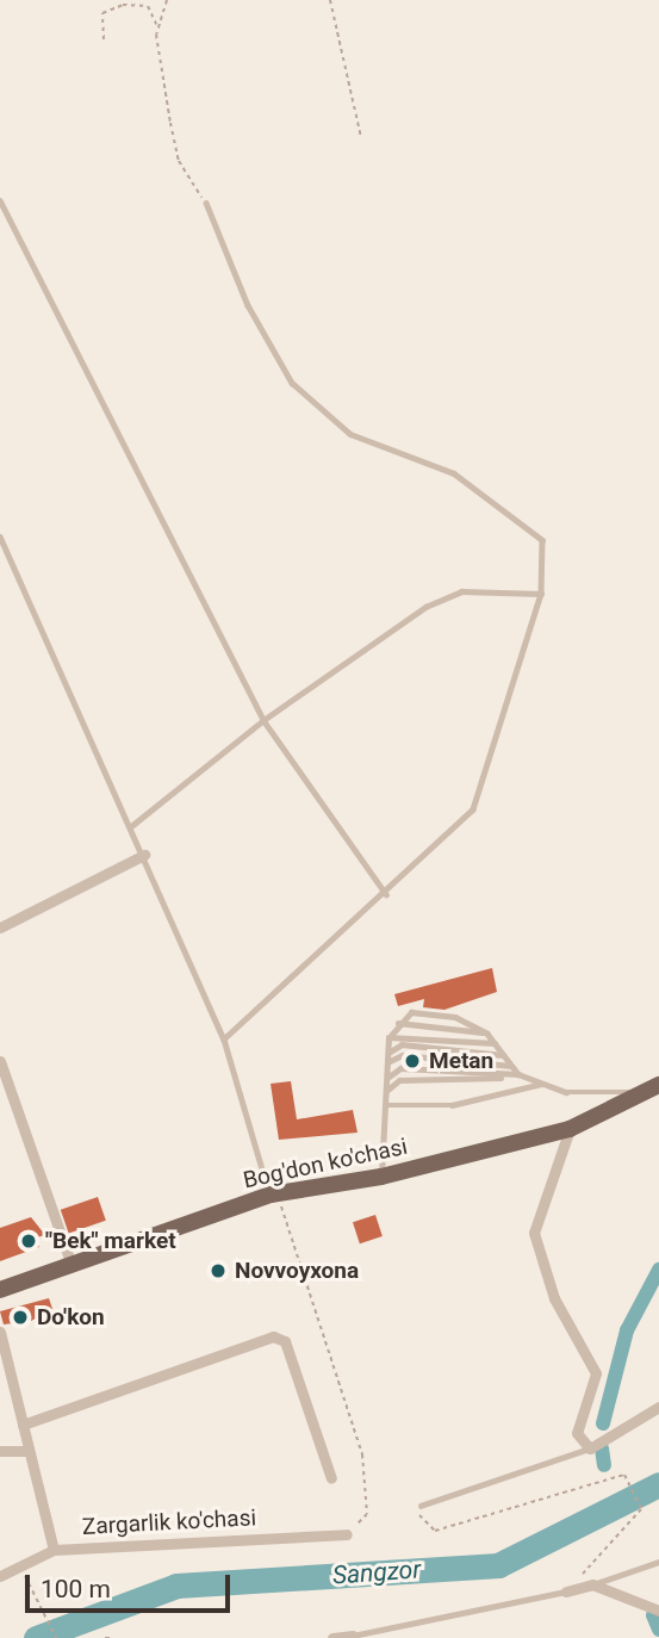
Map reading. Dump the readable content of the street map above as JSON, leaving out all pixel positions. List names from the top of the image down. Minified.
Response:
{"streets":{"main road":["Bog'don ko'chasi"],"street":["Zargarlik ko'chasi"]},"water":["Sangzor"],"places":["Metan","\"Bek\" market","Novvoyxona","Do'kon"],"scale_bar":"100 m"}
